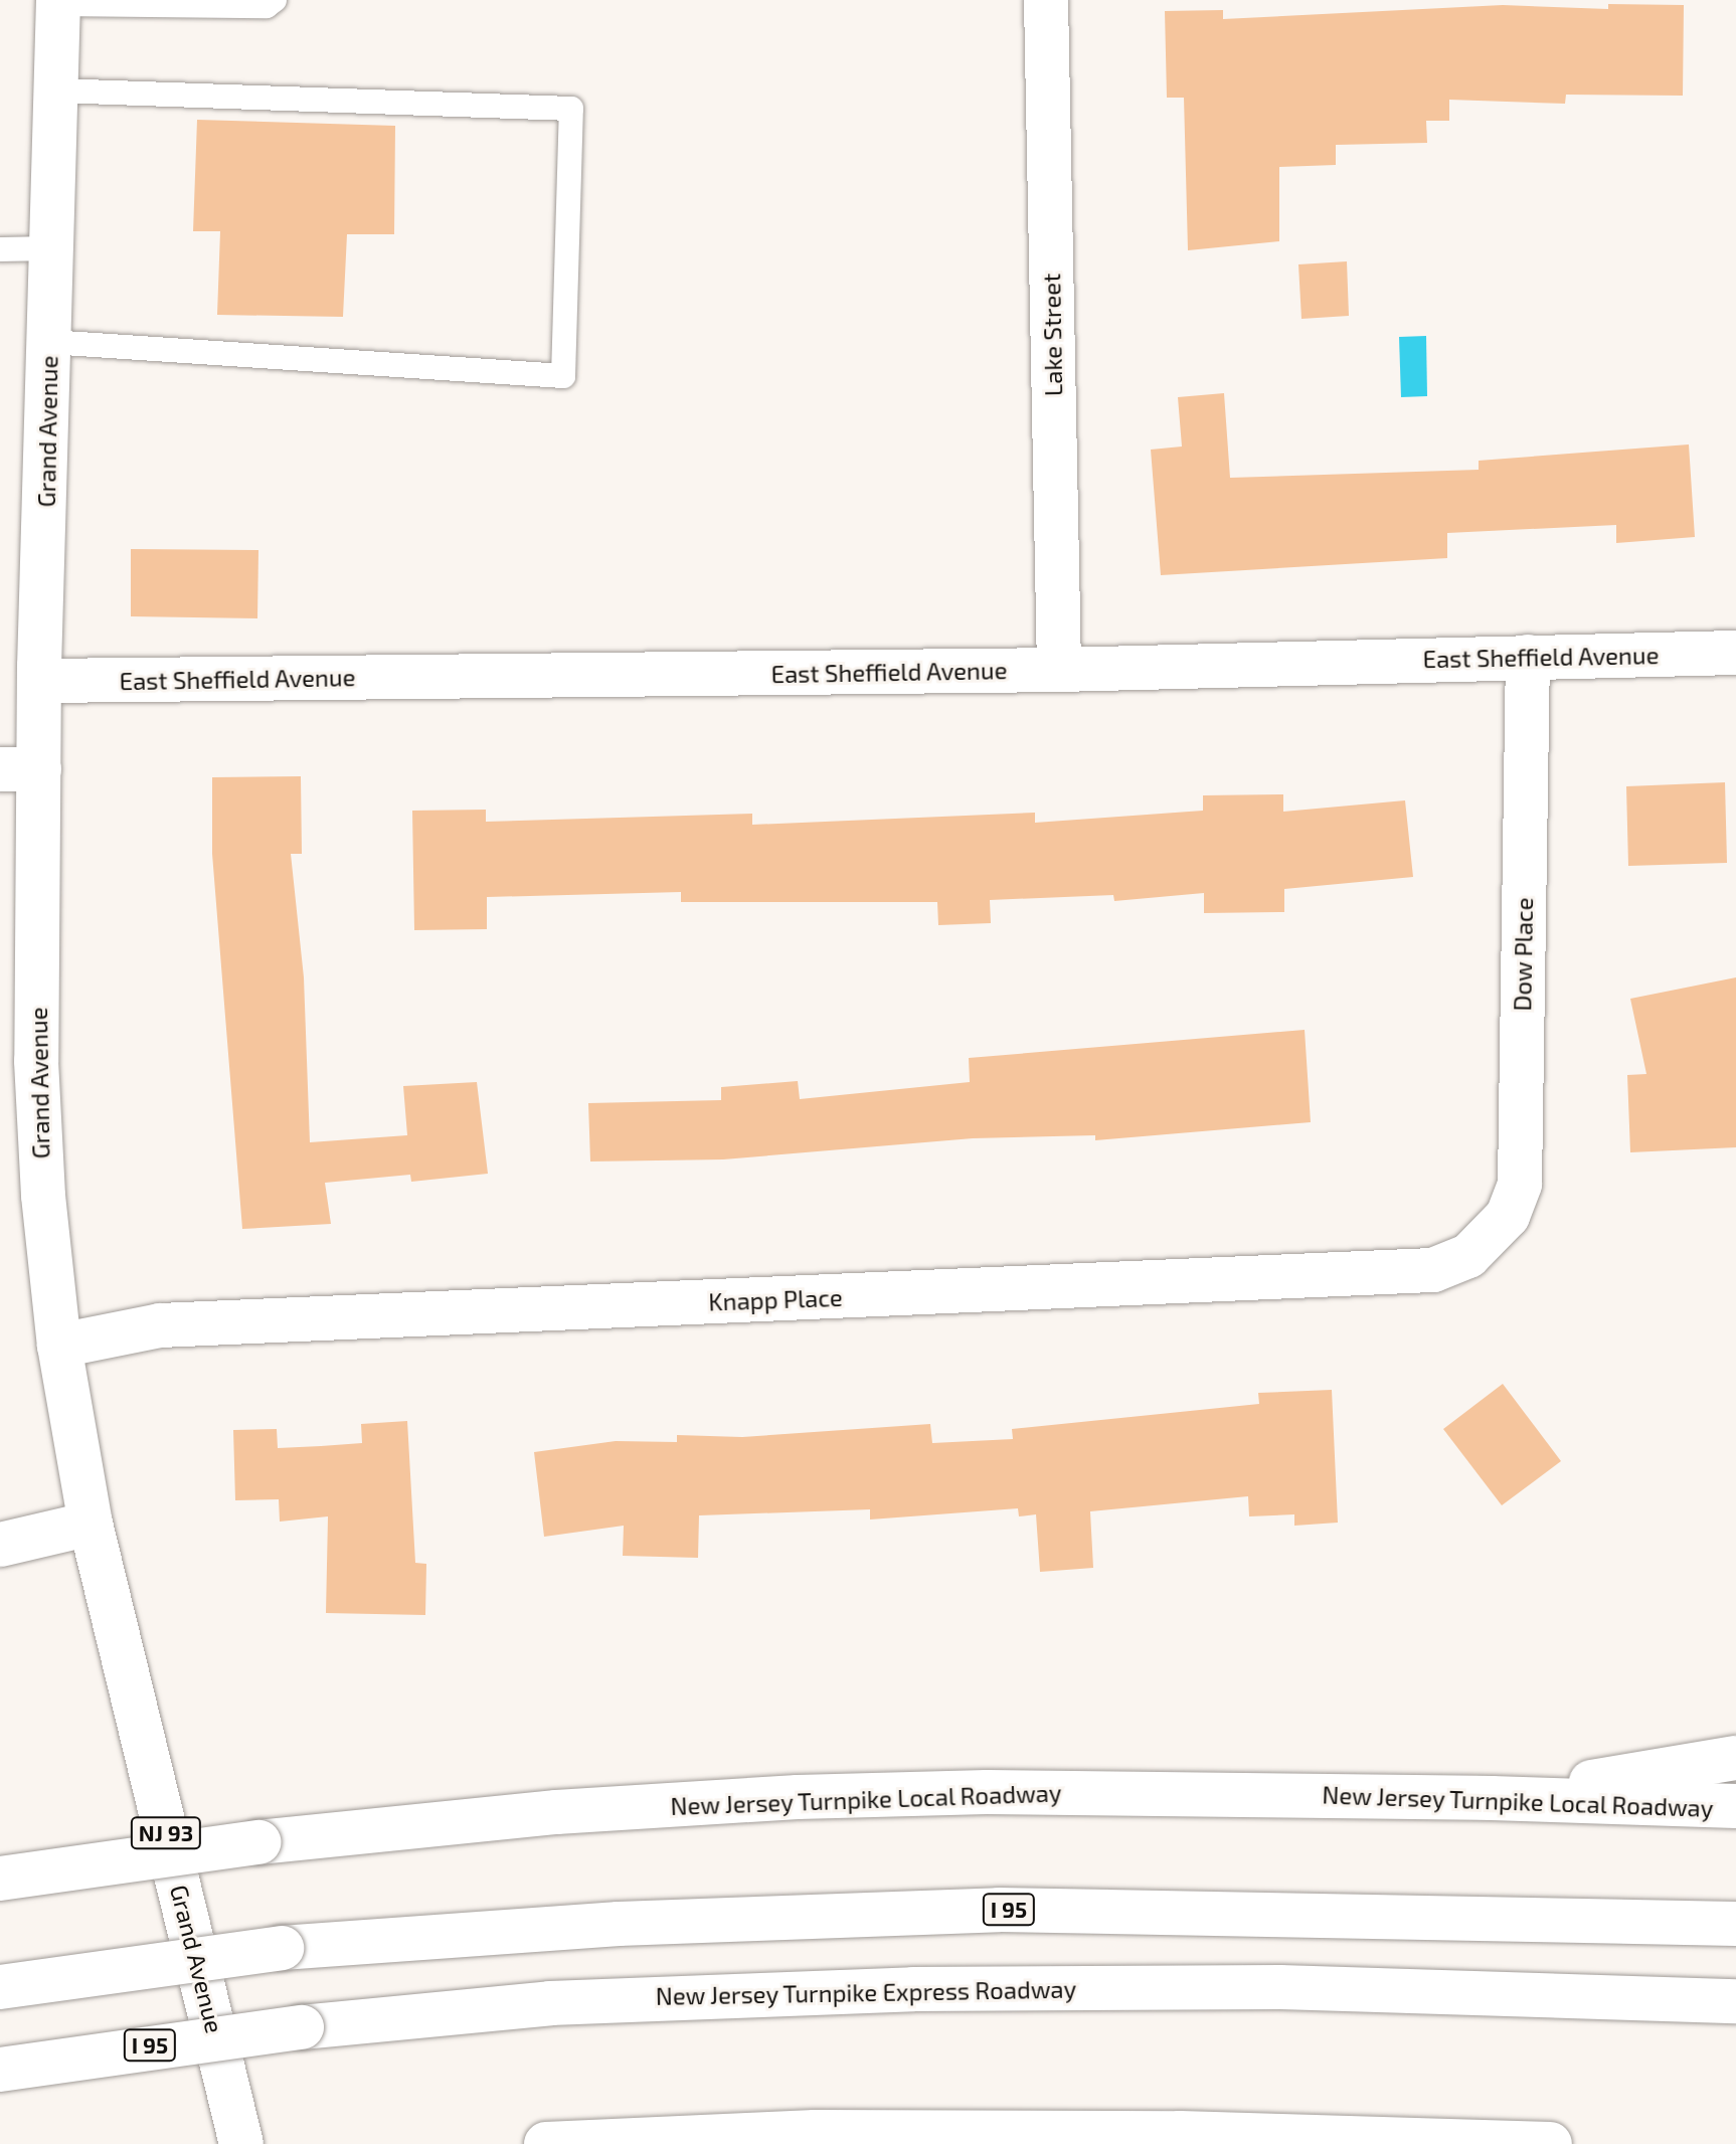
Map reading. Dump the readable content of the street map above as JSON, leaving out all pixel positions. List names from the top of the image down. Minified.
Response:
{"streets":{"main road":["Lake Street","Grand Avenue","East Sheffield Avenue","Dow Place","Knapp Place","New Jersey Turnpike Local Roadway","NJ 93","I 95","New Jersey Turnpike Express Roadway"]},"crossings":[["Lake Street","East Sheffield Avenue"],["Grand Avenue","East Sheffield Avenue"],["Grand Avenue","Knapp Place"],["East Sheffield Avenue","Dow Place"],["Dow Place","Knapp Place"]]}
